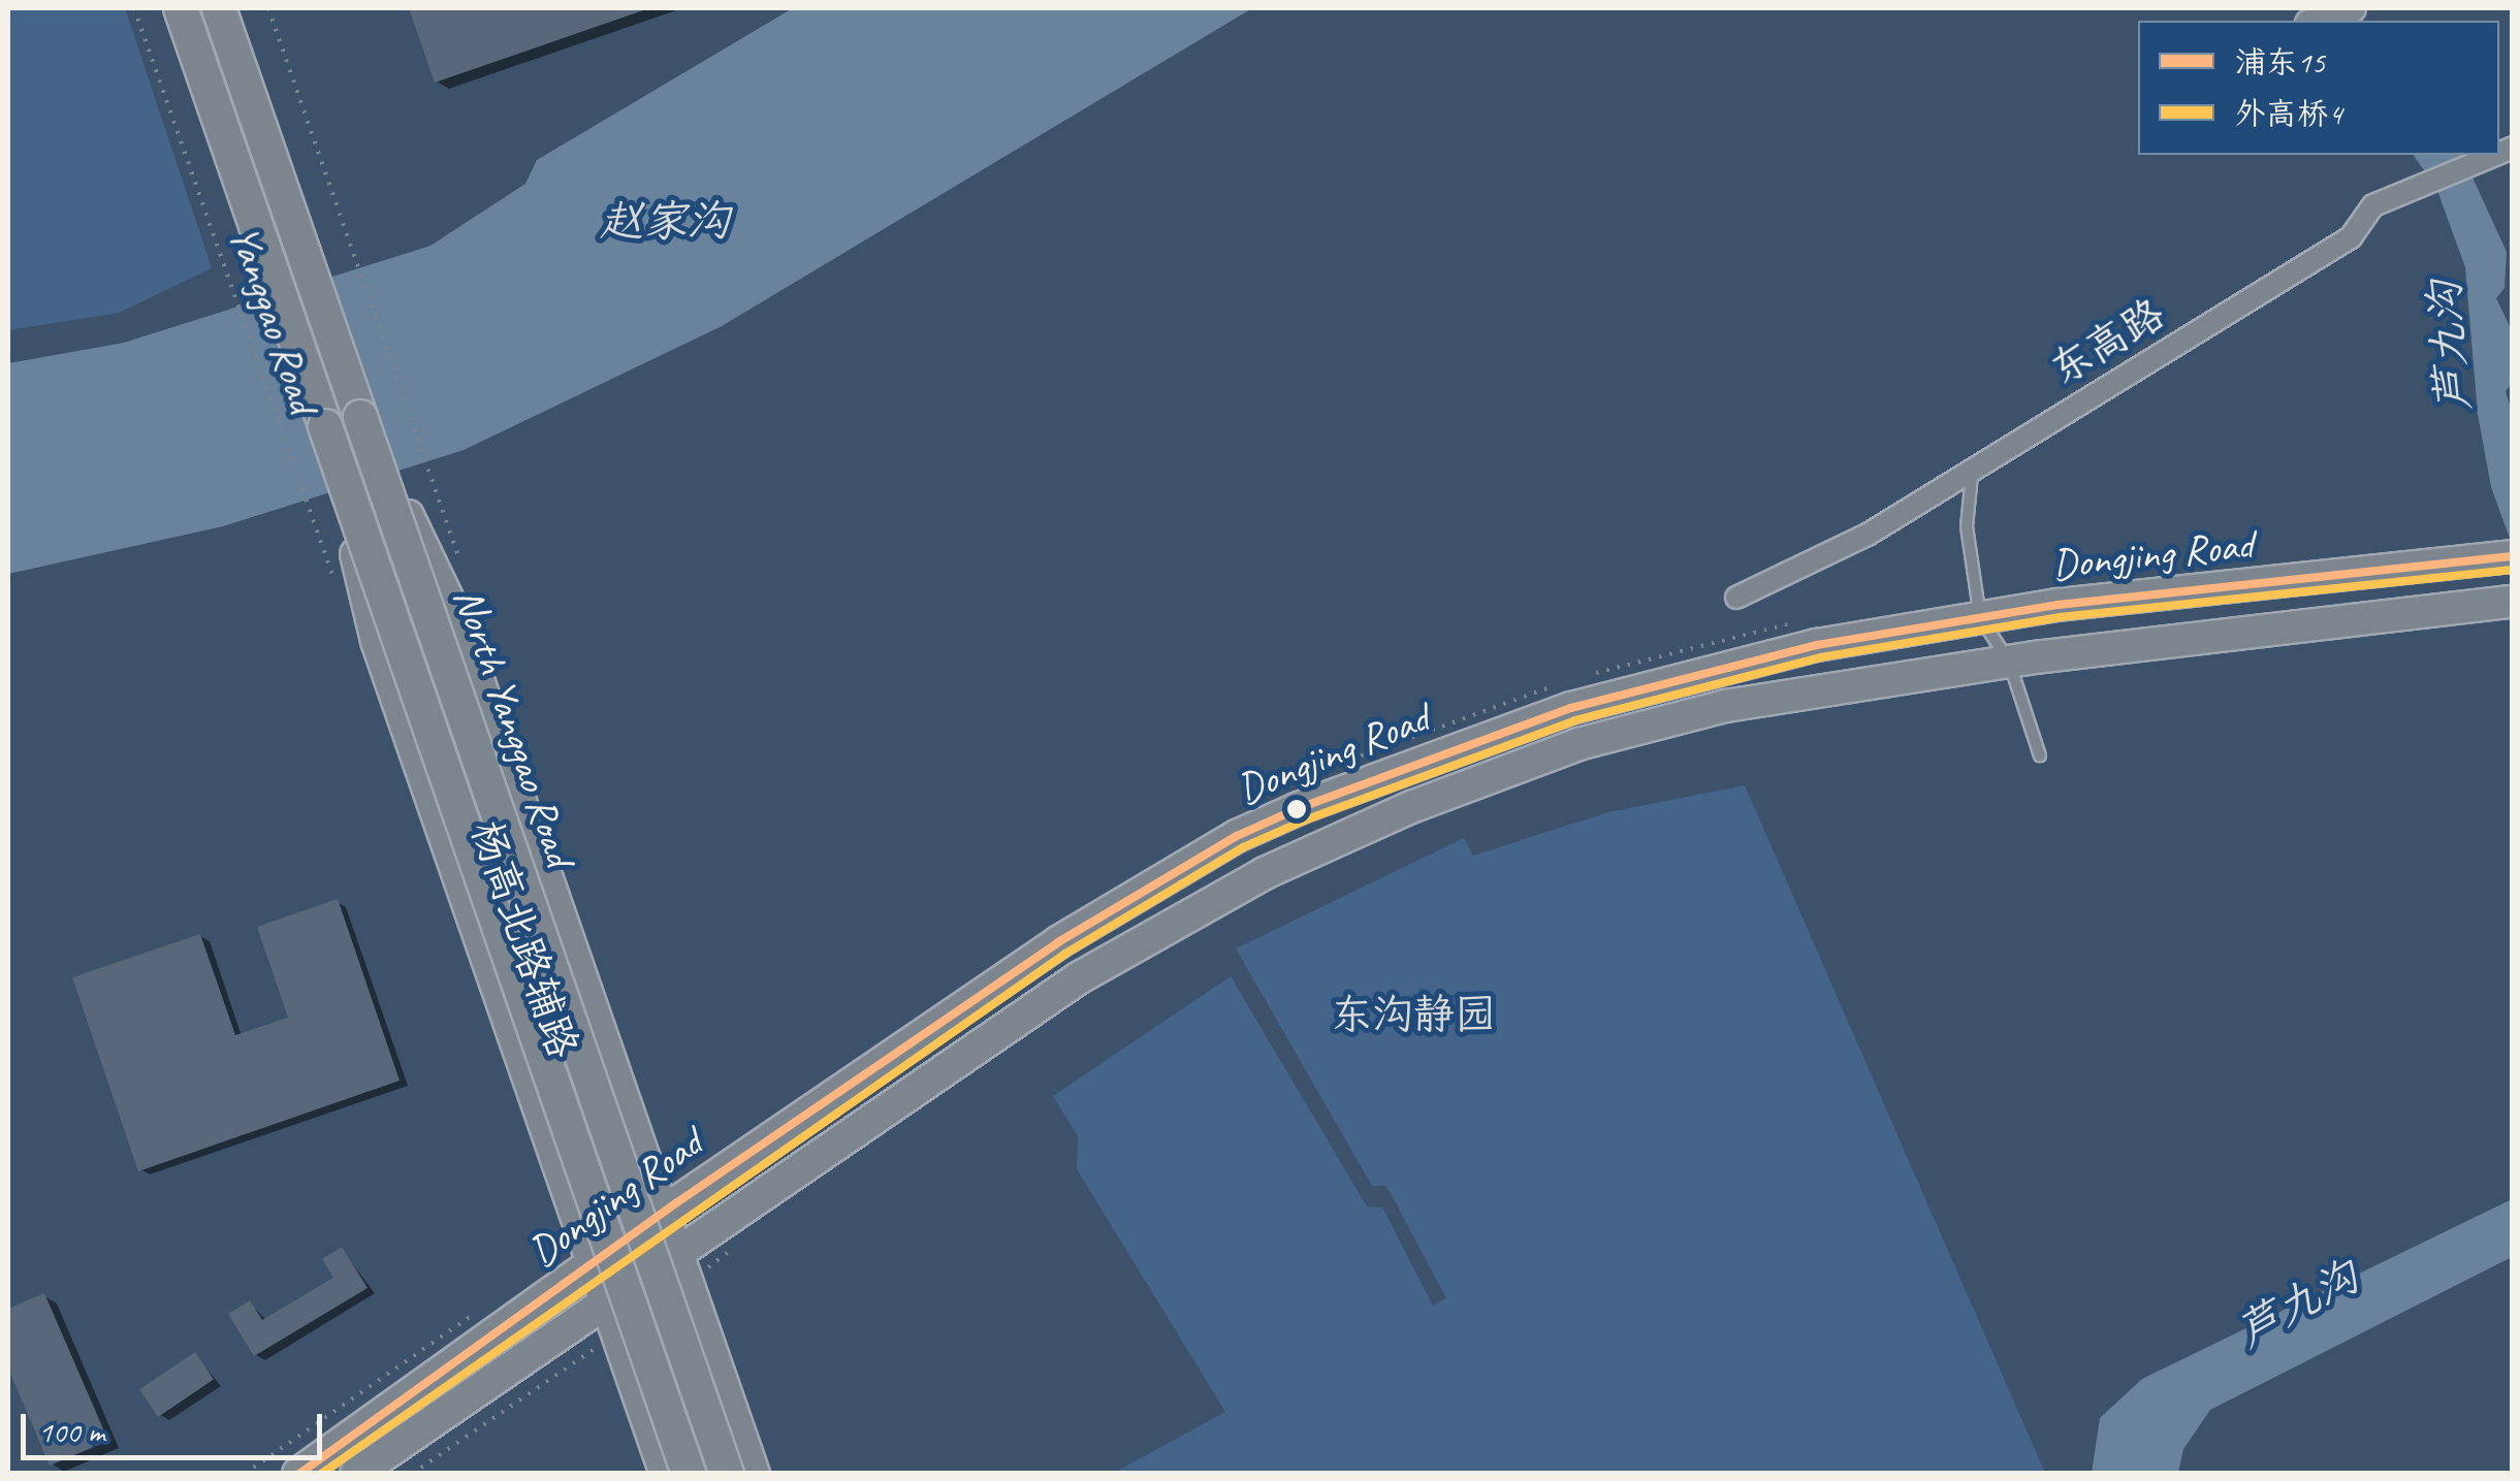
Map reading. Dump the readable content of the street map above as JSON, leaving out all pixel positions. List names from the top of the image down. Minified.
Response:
{"streets":{"highway":["North Yanggao Road"],"main road":["Dongjing Road","杨高北路辅路"],"street":["东高路"],"path":["Yanggao Road"]},"crossings":[["Dongjing Road","杨高北路辅路"],["North Yanggao Road","杨高北路辅路"]],"water":["赵家沟","芦九沟"],"parks":["东沟静园"],"lines":["transit line 浦东15","transit line 外高桥4"],"legend":["浦东15","外高桥4"],"scale_bar":"100 m"}
